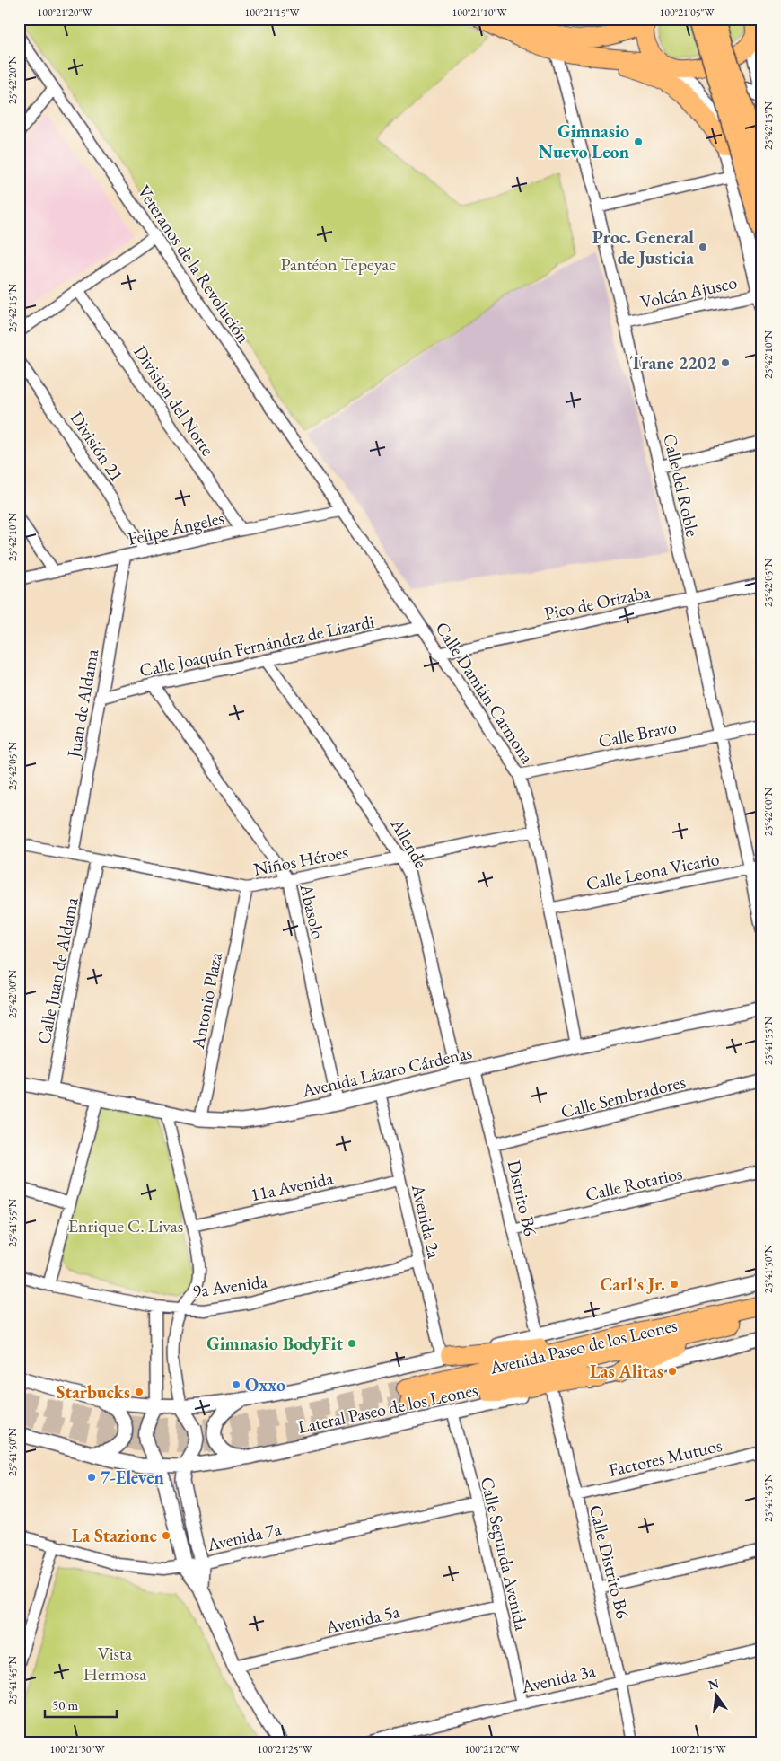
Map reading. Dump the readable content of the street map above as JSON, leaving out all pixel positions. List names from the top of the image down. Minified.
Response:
{"streets":{"main road":["Avenida Paseo de los Leones"],"street":["Veteranos de la Revolución","Volcán Ajusco","División del Norte","División 21","Calle del Roble","Felipe Ángeles","Pico de Orizaba","Calle Joaquín Fernández de Lizardi","Calle Damián Carmona","Juan de Aldama","Calle Bravo","Allende","Niños Héroes","Calle Leona Vicario","Abasolo","Calle Juan de Aldama","Antonio Plaza","Avenida Lázaro Cárdenas","Calle Sembradores","Calle Rotarios","11a Avenida","Distrito B6","Avenida 2a","9a Avenida","Lateral Paseo de los Leones","Factores Mutuos","Avenida 7a","Calle Segunda Avenida","Calle Distrito B6","Avenida 5a","Avenida 3a"]},"crossings":[["Veteranos de la Revolución","Felipe Ángeles"],["Veteranos de la Revolución","Calle Damián Carmona"],["Volcán Ajusco","Calle del Roble"],["División del Norte","Felipe Ángeles"],["División 21","Felipe Ángeles"],["Calle del Roble","Pico de Orizaba"],["Calle del Roble","Calle Bravo"],["Calle del Roble","Calle Leona Vicario"],["Felipe Ángeles","Calle Damián Carmona"],["Felipe Ángeles","Juan de Aldama"],["Pico de Orizaba","Calle Damián Carmona"],["Calle Joaquín Fernández de Lizardi","Calle Damián Carmona"],["Calle Joaquín Fernández de Lizardi","Juan de Aldama"],["Calle Joaquín Fernández de Lizardi","Allende"],["Calle Joaquín Fernández de Lizardi","Abasolo"],["Calle Damián Carmona","Calle Bravo"],["Calle Damián Carmona","Niños Héroes"],["Calle Damián Carmona","Calle Leona Vicario"],["Calle Damián Carmona","Avenida Lázaro Cárdenas"],["Juan de Aldama","Niños Héroes"],["Allende","Niños Héroes"],["Allende","Avenida Lázaro Cárdenas"],["Niños Héroes","Abasolo"],["Niños Héroes","Calle Juan de Aldama"],["Niños Héroes","Antonio Plaza"],["Abasolo","Avenida Lázaro Cárdenas"],["Calle Juan de Aldama","Avenida Lázaro Cárdenas"],["Antonio Plaza","Avenida Lázaro Cárdenas"],["Avenida Lázaro Cárdenas","Distrito B6"],["Avenida Lázaro Cárdenas","Avenida 2a"],["Calle Sembradores","Distrito B6"],["Calle Rotarios","Distrito B6"],["11a Avenida","Avenida 2a"],["Distrito B6","Lateral Paseo de los Leones"],["Avenida 2a","9a Avenida"],["Avenida 2a","Lateral Paseo de los Leones"],["Lateral Paseo de los Leones","Calle Segunda Avenida"],["Lateral Paseo de los Leones","Calle Distrito B6"],["Factores Mutuos","Calle Distrito B6"],["Avenida 7a","Calle Segunda Avenida"],["Calle Segunda Avenida","Avenida 5a"],["Calle Segunda Avenida","Avenida 3a"],["Calle Distrito B6","Avenida 3a"]],"parks":["Pantéon Tepeyac","Enrique C. Livas","Vista Hermosa"],"places":["Gimnasio Nuevo Leon","Proc. General de Justicia","Trane 2202","Carl's Jr.","Gimnasio BodyFit","Las Alitas","Oxxo","Starbucks","7-Eleven","La Stazione"],"scale_bar":"50 m","north":"top","coordinates":["100°21'20\"W","100°21'15\"W","100°21'10\"W","100°21'05\"W","25°42'20\"N","25°42'15\"N","25°42'10\"N","25°42'05\"N","25°42'00\"N","25°41'55\"N","25°41'50\"N","25°41'45\"N","100°21'30\"W","100°21'25\"W"]}
